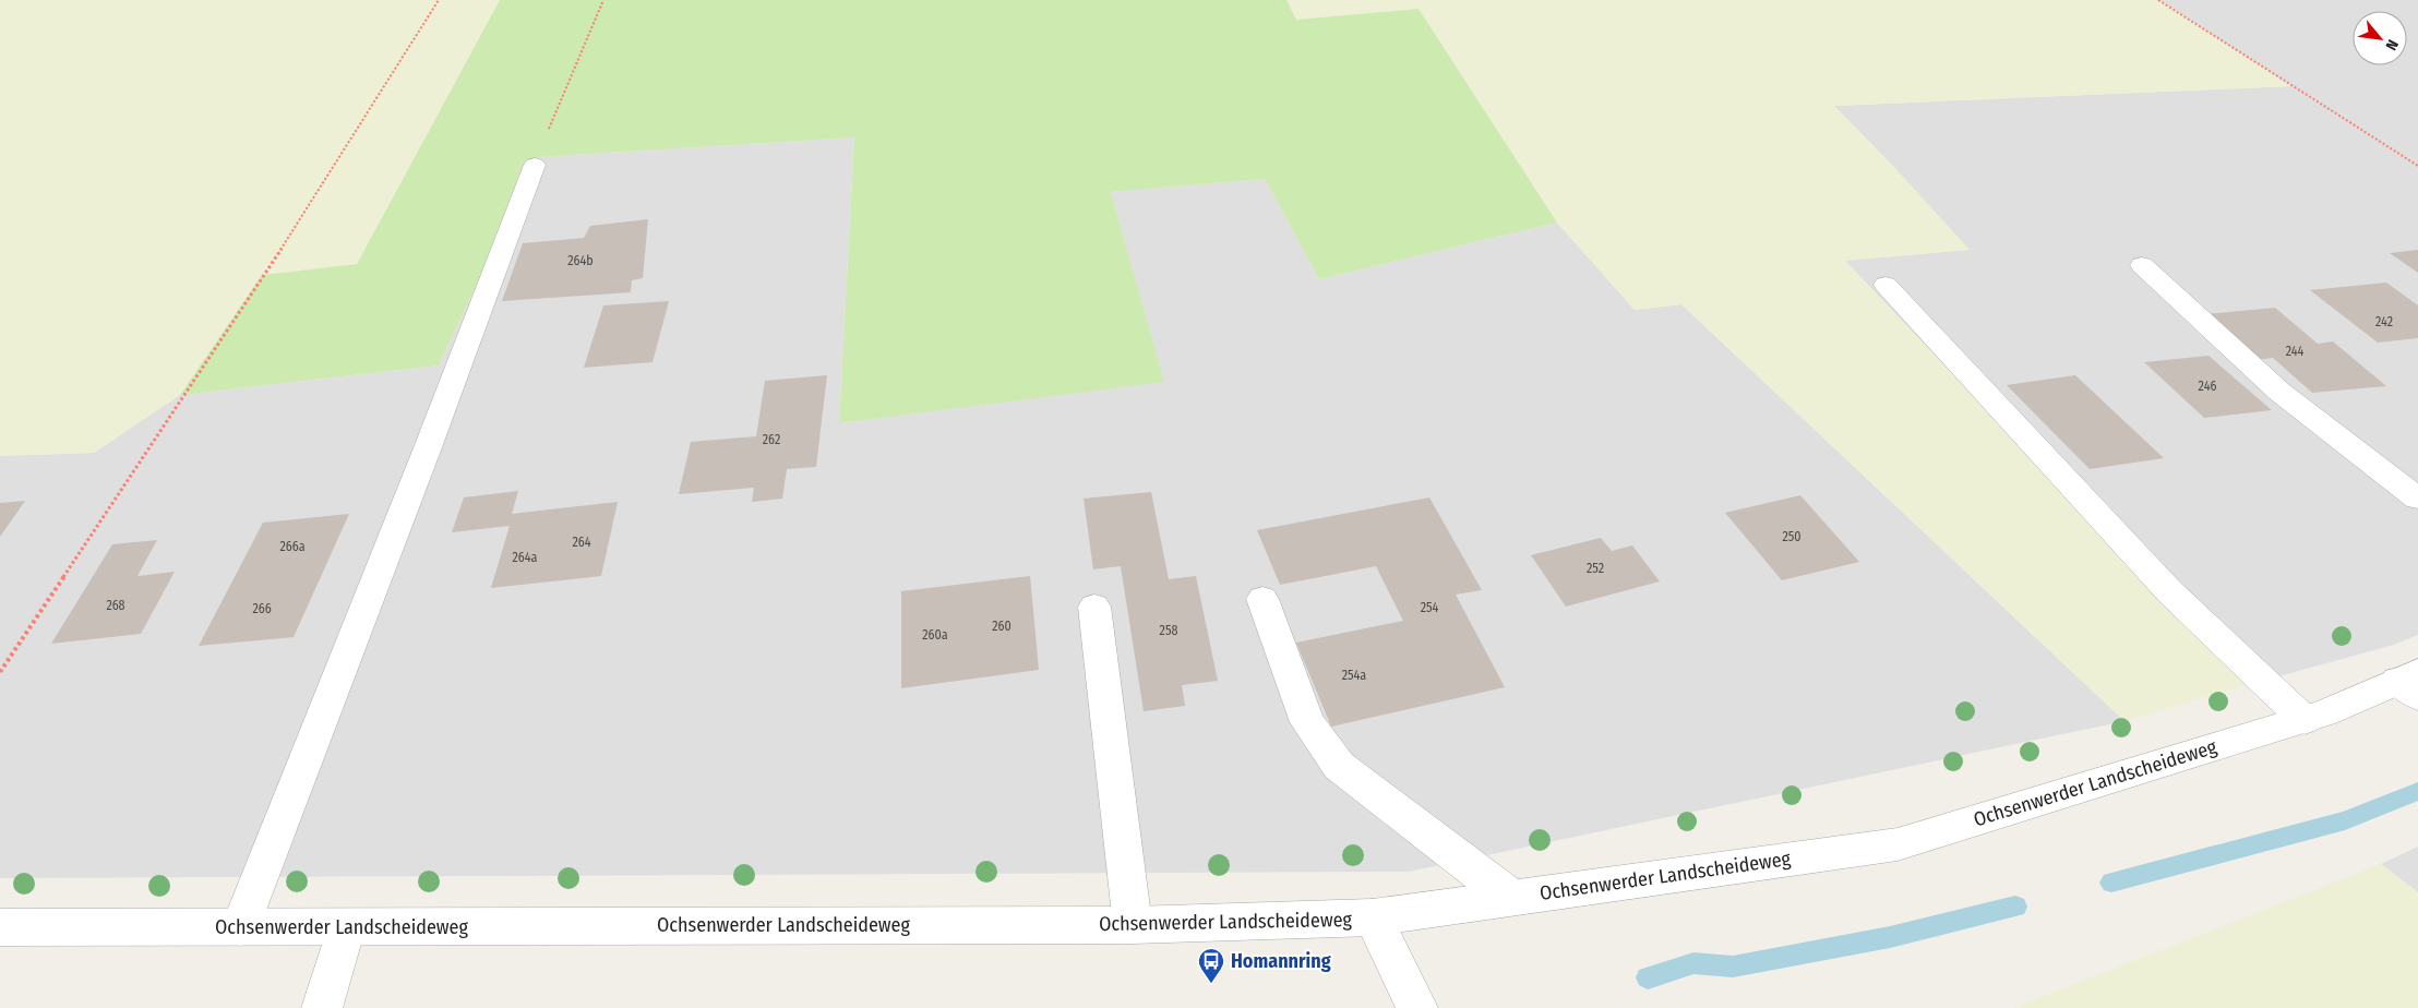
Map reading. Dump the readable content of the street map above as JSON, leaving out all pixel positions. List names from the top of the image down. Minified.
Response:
{"streets":{"street":["Ochsenwerder Landscheideweg"]},"places":{"bus stop":["Homannring"]},"house_numbers":["264b","242","244","246","262","250","264","266a","264a","252","268","254","266","260","258","260a","254a"],"north":"bottom right"}
